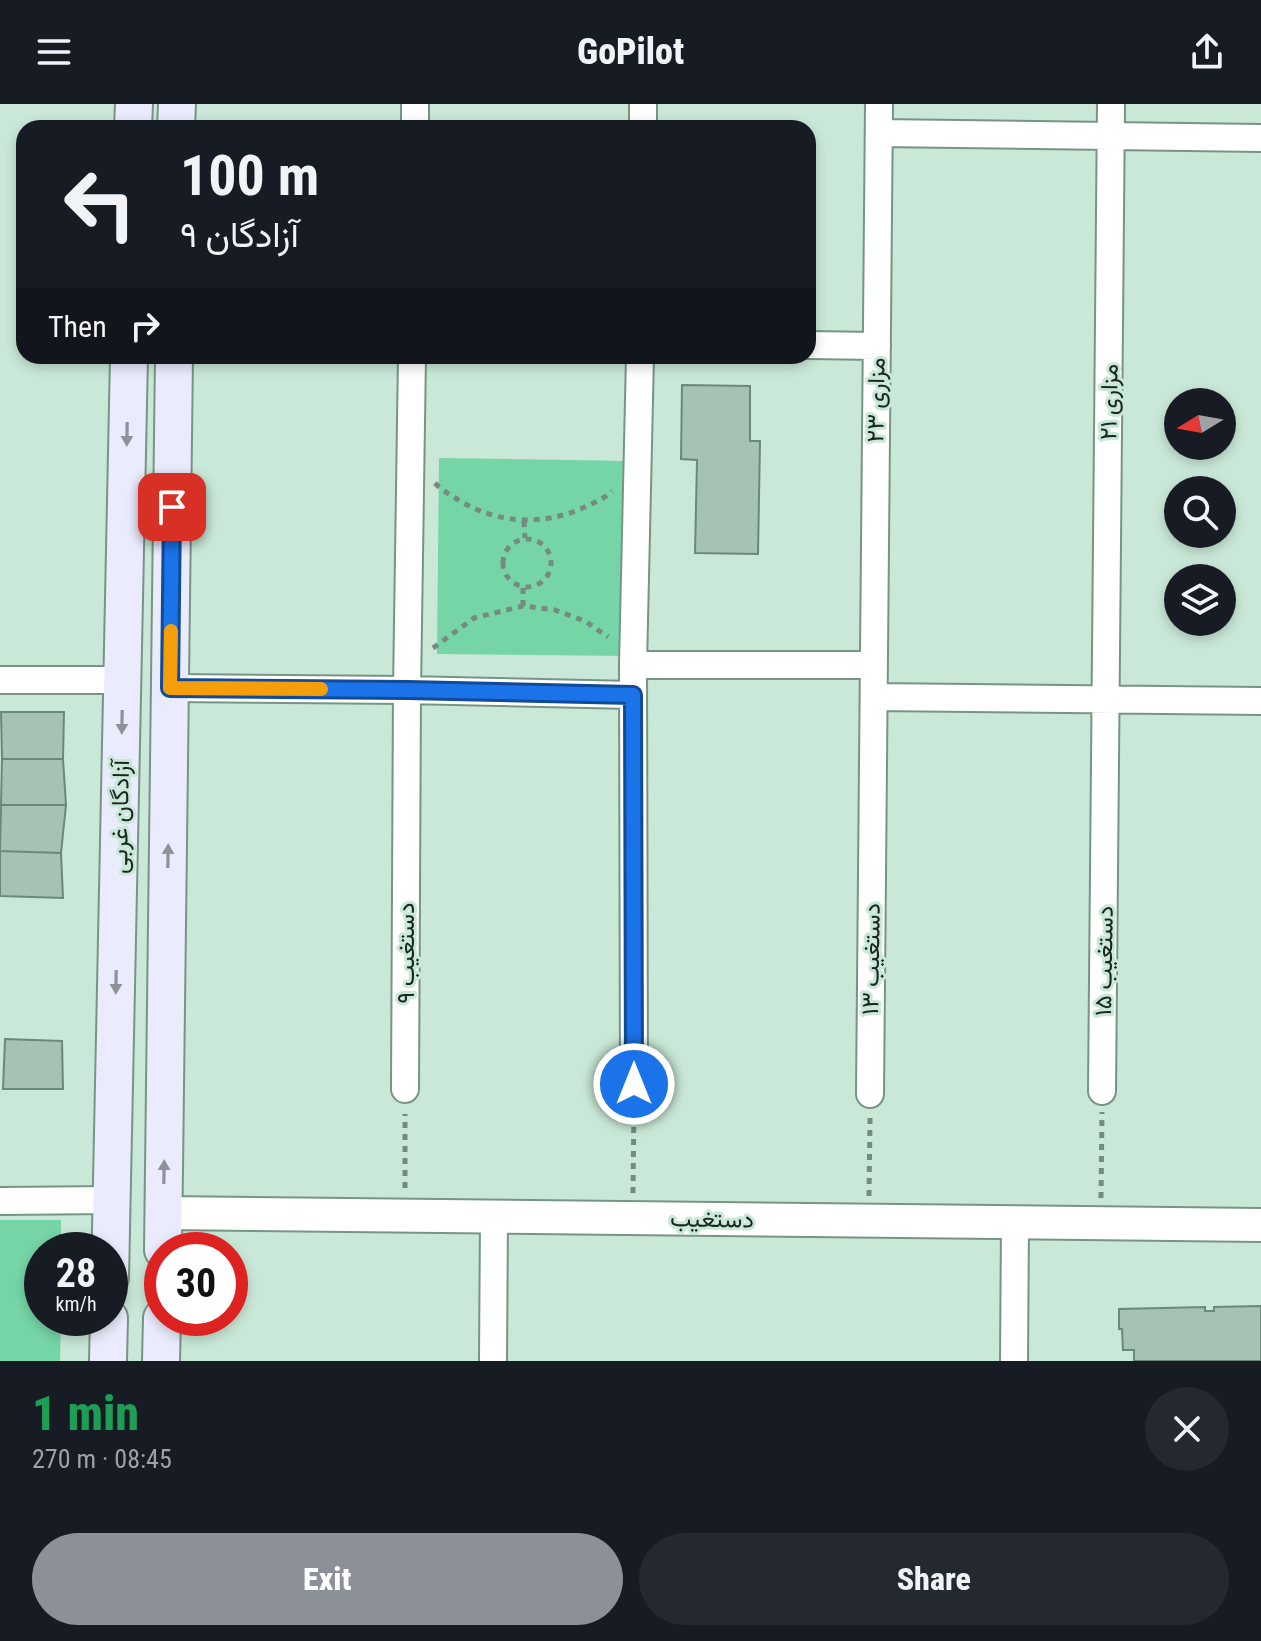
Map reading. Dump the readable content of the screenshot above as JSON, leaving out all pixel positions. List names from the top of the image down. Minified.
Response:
{"streets":{"main road":["آزادگان غربی"],"street":["مزاری ۲۳","مزاری ۲۱","دستغیب ۹","دستغیب ۱۳","دستغیب ۱۵","دستغیب"]},"crossings":[["مزاری ۲۳","دستغیب ۱۳"],["مزاری ۲۱","دستغیب ۱۵"],["آزادگان غربی","دستغیب"]],"north":"left","page":{"header":"GoPilot","turn":["100 m","آزادگان ۹"],"then":"Then","speed":"28 km/h","limit":"30","heading":["1 min","270 m · 08:45"],"buttons":["Exit","Share"]}}
